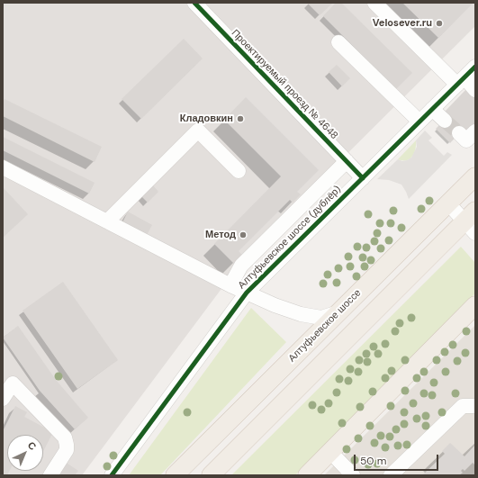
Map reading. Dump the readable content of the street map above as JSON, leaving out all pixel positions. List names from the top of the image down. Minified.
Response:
{"streets":{"main road":["Алтуфьевское шоссе"],"street":["Проектируемый проезд № 4648","Алтуфьевское шоссе (дублёр)"]},"crossings":[["Проектируемый проезд № 4648","Алтуфьевское шоссе (дублёр)"]],"places":["Velosever.ru","Кладовкин","Метод"],"scale_bar":"50 m","north":"top right"}
